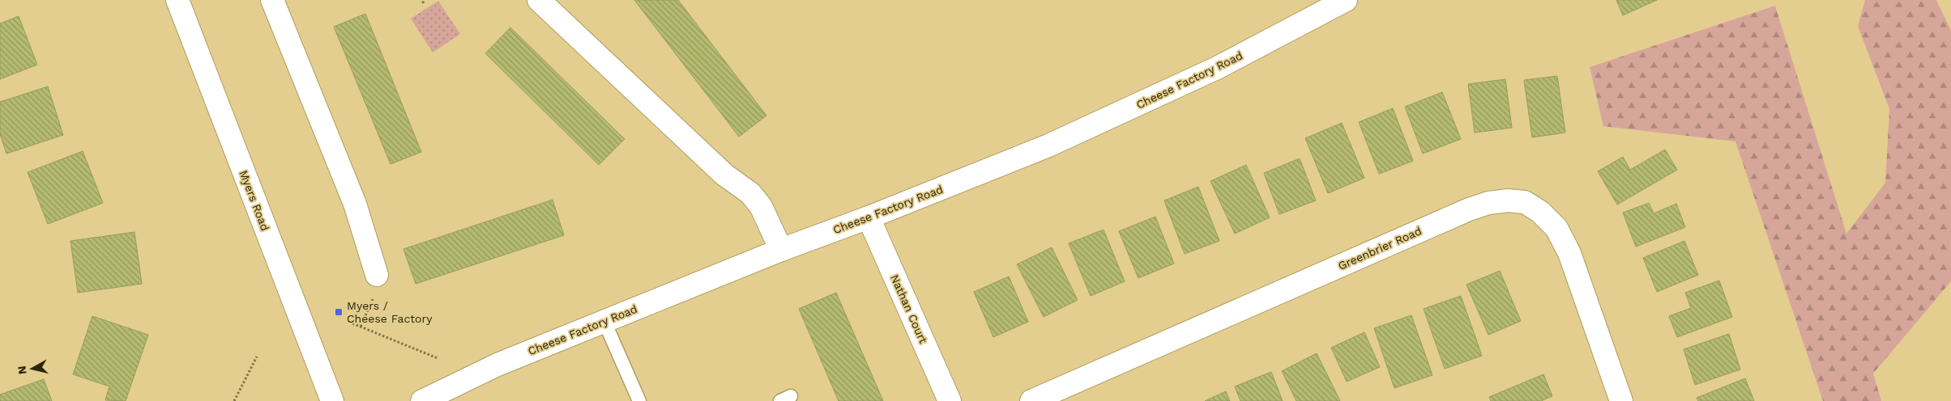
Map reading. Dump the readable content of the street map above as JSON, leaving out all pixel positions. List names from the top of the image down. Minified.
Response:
{"streets":{"street":["Cheese Factory Road","Myers Road","Greenbrier Road","Nathan Court"]},"crossings":[["Cheese Factory Road","Nathan Court"]],"places":{"transit":["Myers / Cheese Factory"]},"north":"left"}
